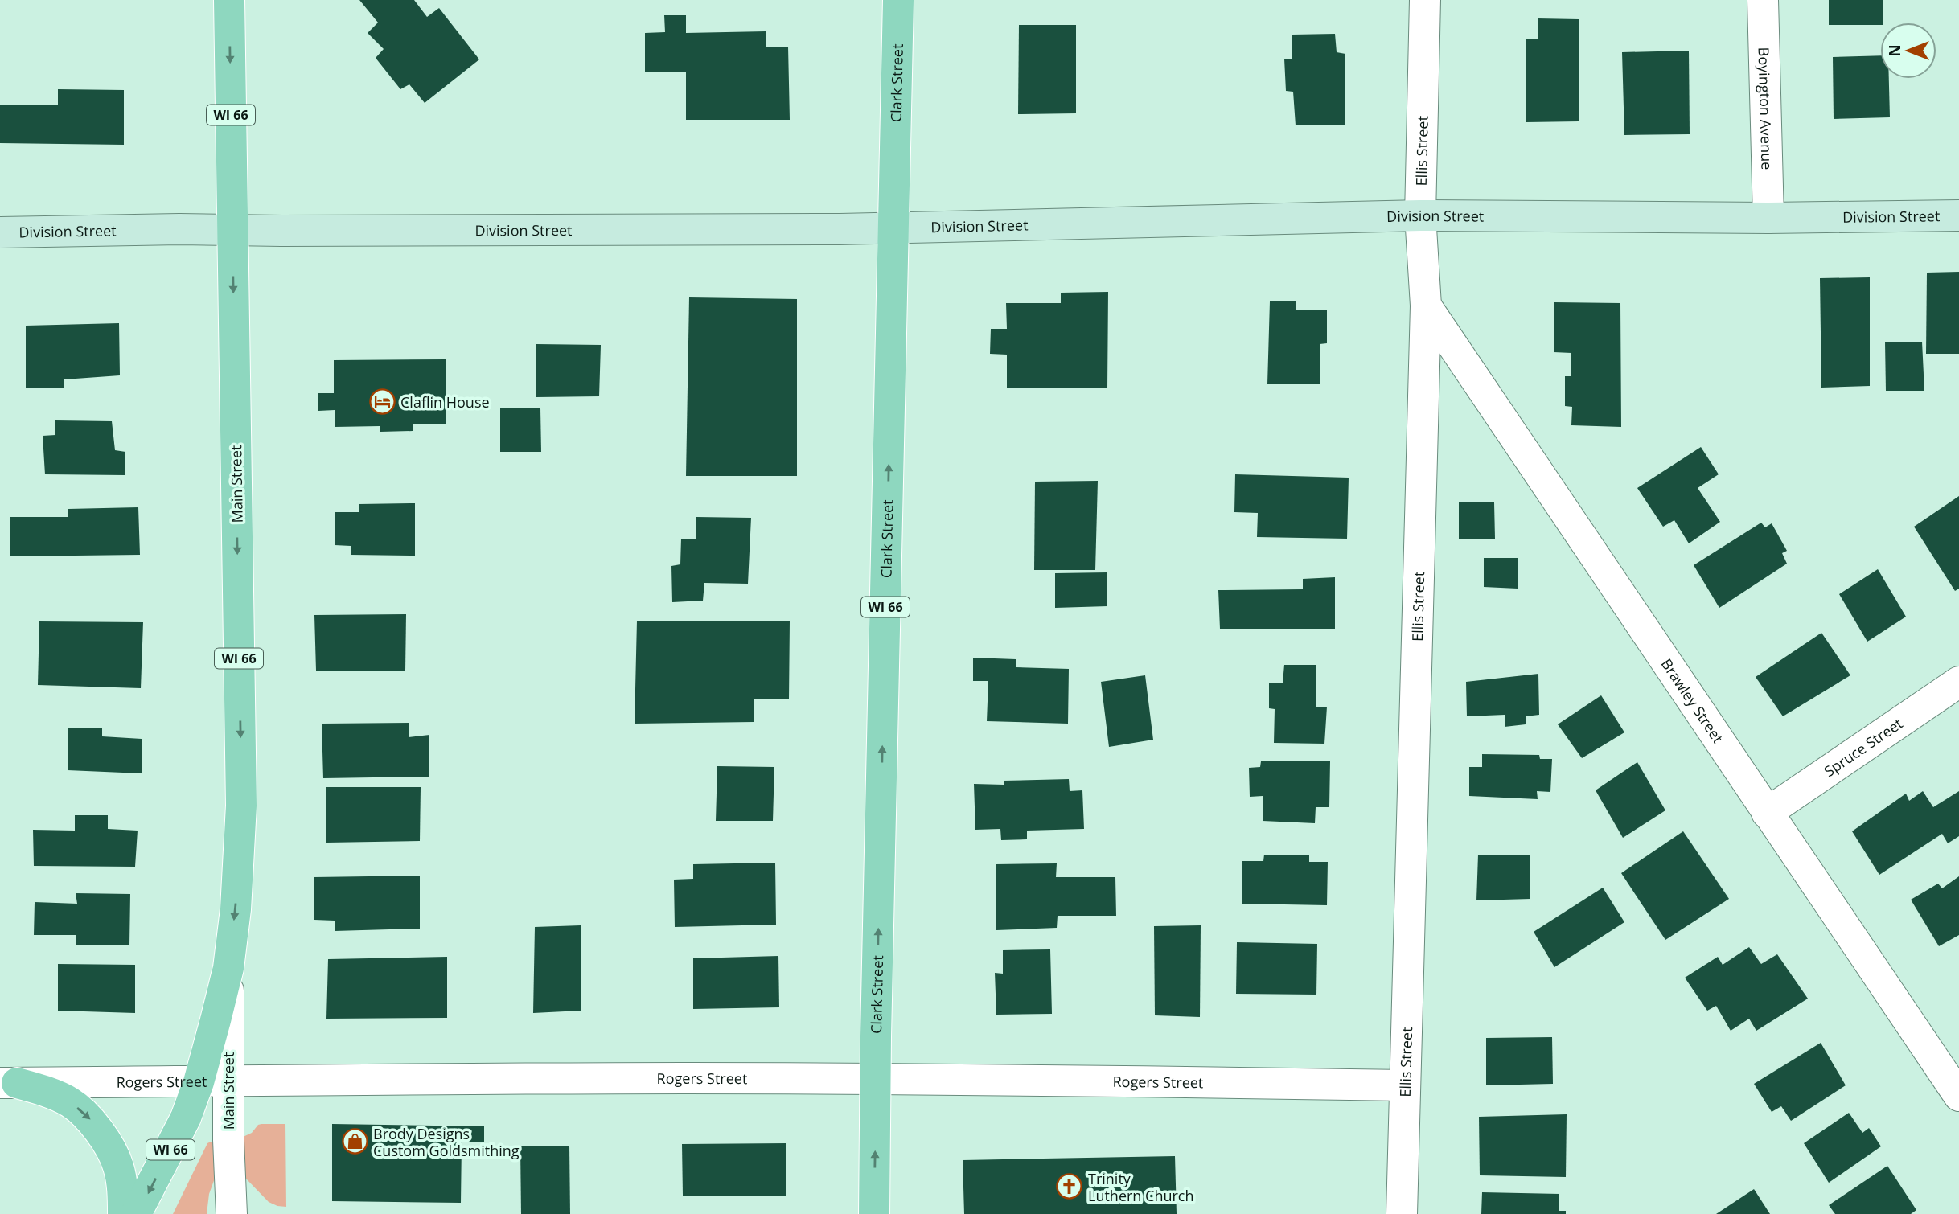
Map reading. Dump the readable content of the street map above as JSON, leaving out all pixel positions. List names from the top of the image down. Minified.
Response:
{"streets":{"main road":["Clark Street","WI 66","Division Street","Main Street"],"street":["Boyington Avenue","Ellis Street","Brawley Street","Spruce Street","Rogers Street"]},"crossings":[["Clark Street","Division Street"],["Clark Street","Rogers Street"],["Boyington Avenue","Division Street"],["WI 66","Main Street"],["WI 66","Rogers Street"],["Ellis Street","Division Street"],["Ellis Street","Brawley Street"],["Ellis Street","Rogers Street"],["Division Street","Main Street"],["Main Street","Rogers Street"],["Brawley Street","Spruce Street"]],"one_way":["Clark Street","Main Street"],"places":{"hotel":["Claflin House"],"shop":["Brody Designs Custom Goldsmithing"],"church":["Trinity Luthern Church"]},"north":"left"}
